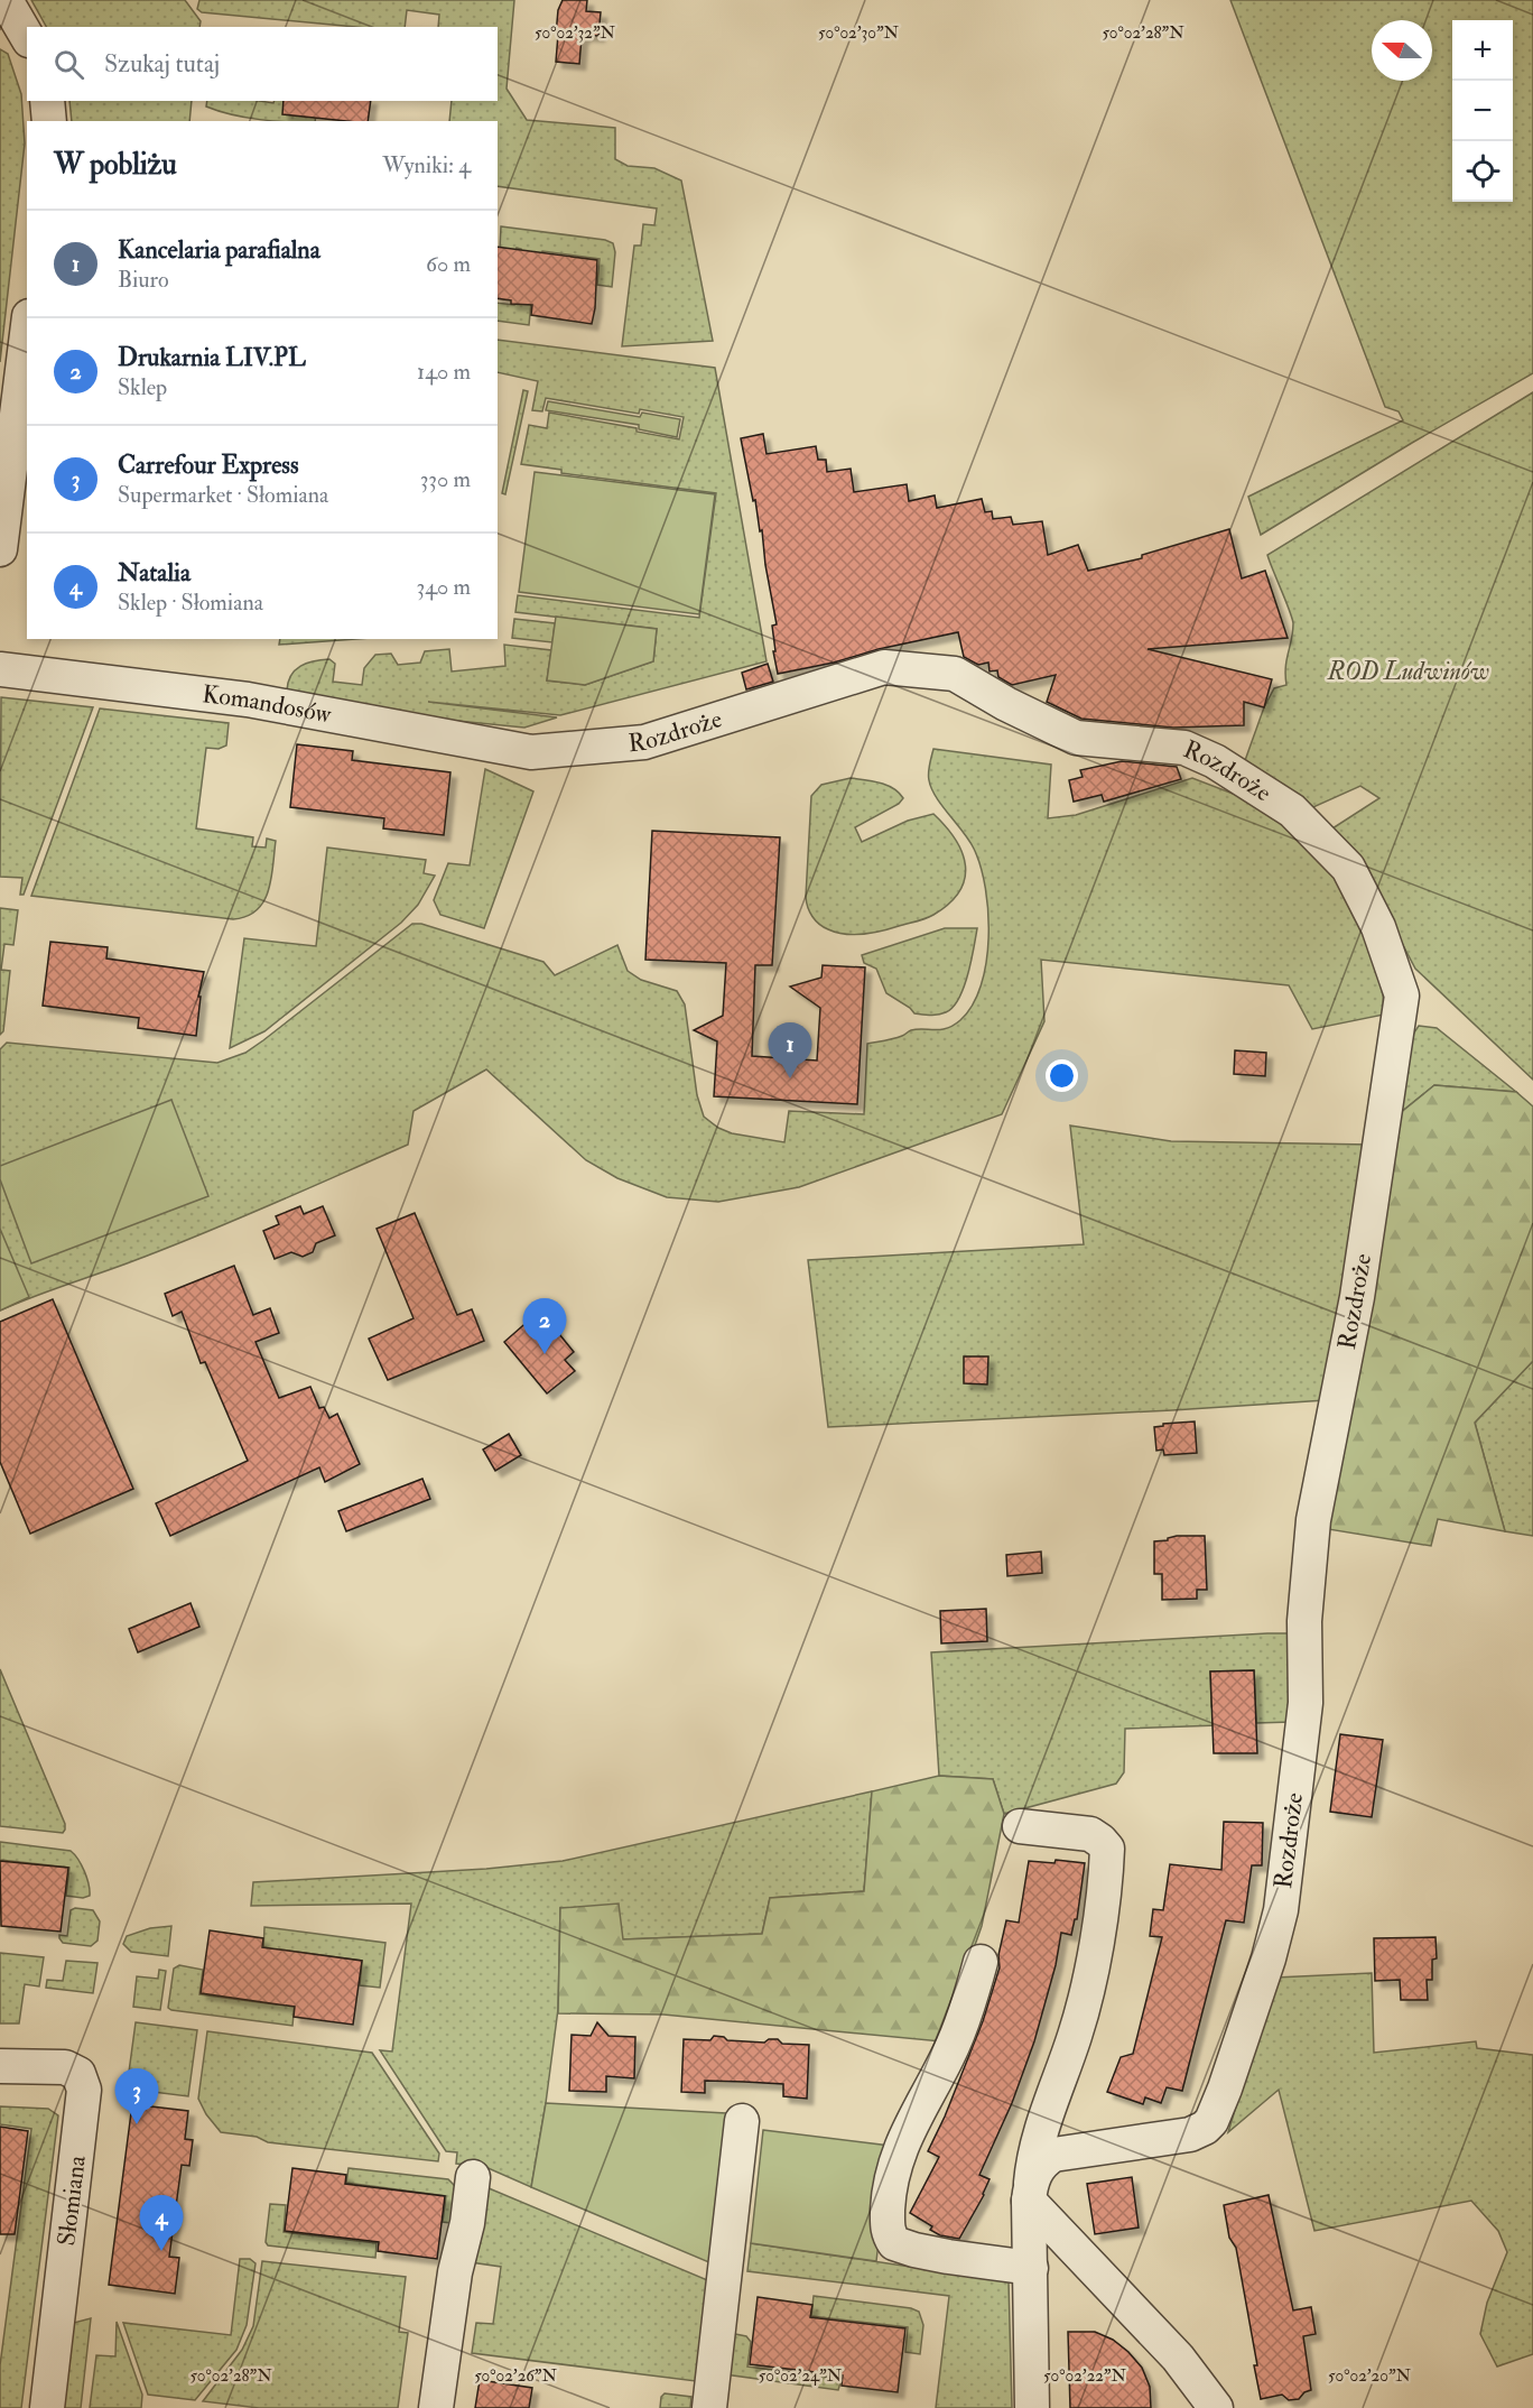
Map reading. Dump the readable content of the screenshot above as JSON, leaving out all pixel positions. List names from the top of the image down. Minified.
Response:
{"streets":{"street":["Komandosów","Rozdroże","Słomiana"]},"crossings":[["Komandosów","Rozdroże"]],"parks":["ROD Ludwinów"],"north":"left","page":{"map_buttons":["+","−"],"search":"Szukaj tutaj","heading":["W pobliżu","Wyniki: 4"],"list":[{"mark":"1","name":"Kancelaria parafialna","note":"Biuro","value":"60 m"},{"mark":"2","name":"Drukarnia LIV.PL","note":"Sklep","value":"140 m"},{"mark":"3","name":"Carrefour Express","note":"Supermarket · Słomiana","value":"330 m"},{"mark":"4","name":"Natalia","note":"Sklep · Słomiana","value":"340 m"}],"pins":["1","2","3","4"]},"coordinates":["50°02'32\"N","50°02'30\"N","50°02'28\"N","50°02'26\"N","50°02'24\"N","50°02'22\"N","50°02'20\"N"]}
